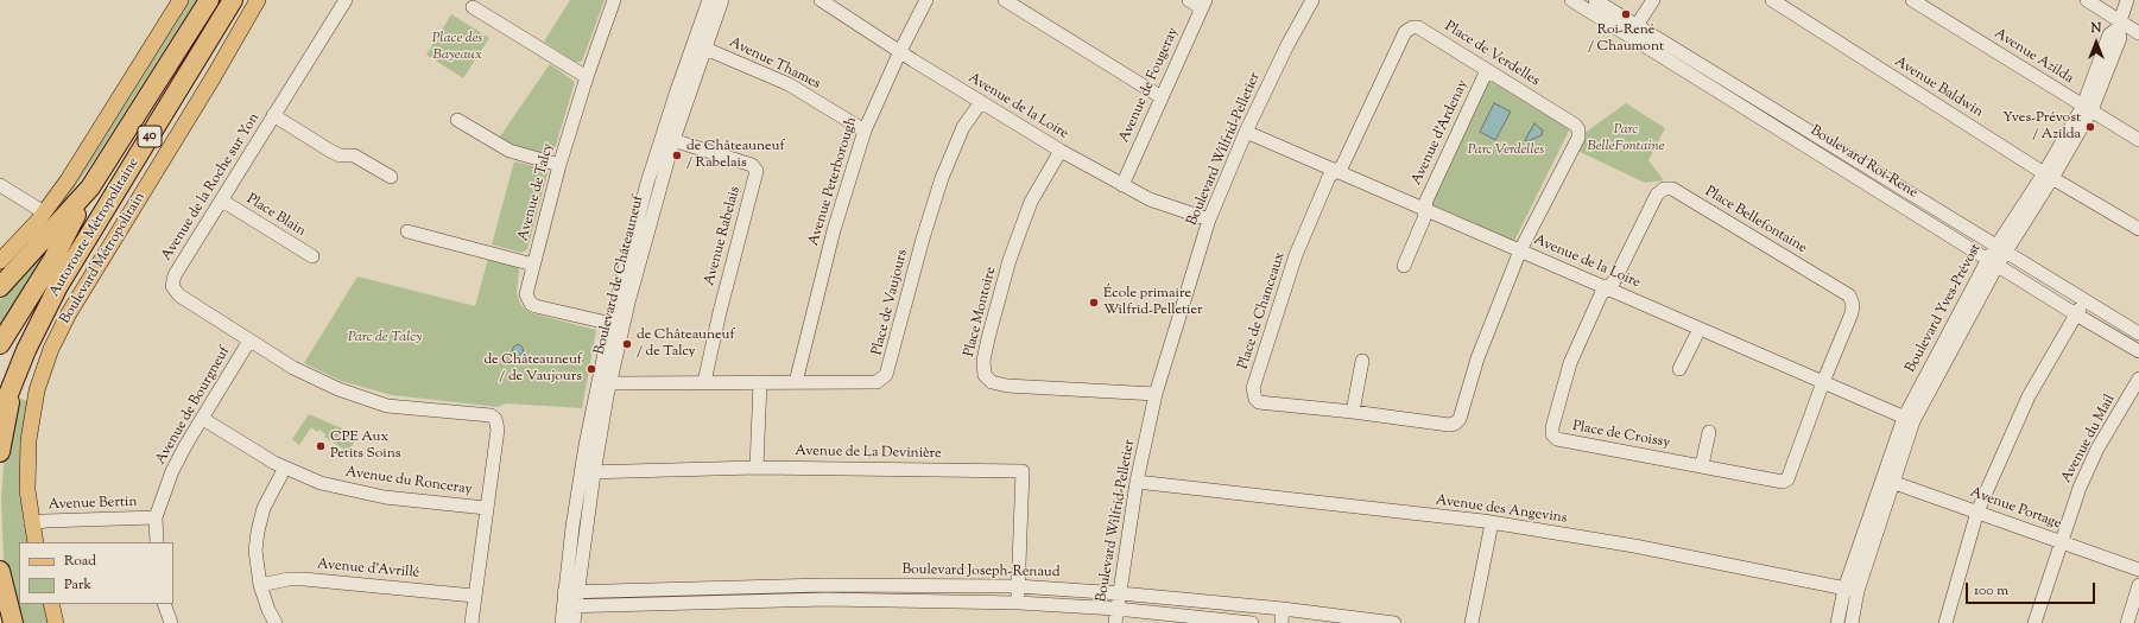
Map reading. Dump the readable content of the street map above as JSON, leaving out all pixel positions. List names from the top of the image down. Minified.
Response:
{"streets":{"highway":["40","Autoroute Métropolitaine"],"main road":["Boulevard Métropolitain"],"street":["Place de Verdelles","Avenue Azilda","Avenue Thames","Avenue de Fougeray","Avenue Baldwin","Avenue de la Loire","Avenue d'Ardenay","Boulevard Wilfrid-Pelletier","Boulevard Roi-René","Avenue Peterborough","Avenue de la Roche sur Yon","Avenue de Talcy","Place Blain","Place Bellefontaine","Avenue Rabelais","Boulevard de Châteauneuf","Place de Vaujours","Boulevard Yves-Prévost","Place de Chanceaux","Place Montoire","Avenue de Bourgneuf","Place de Croissy","Avenue du Mail","Avenue de La Devinière","Avenue du Ronceray","Avenue Bertin","Avenue Portage","Avenue des Angevins","Avenue d'Avrillé","Boulevard Joseph-Renaud"]},"crossings":[["Place de Verdelles","Avenue de la Loire"],["Place de Verdelles","Avenue d'Ardenay"],["Place de Verdelles","Place de Chanceaux"],["Avenue Azilda","Boulevard Yves-Prévost"],["Avenue Thames","Avenue Peterborough"],["Avenue Thames","Boulevard de Châteauneuf"],["Avenue de Fougeray","Avenue de la Loire"],["Avenue Baldwin","Boulevard Yves-Prévost"],["Avenue de la Loire","Avenue d'Ardenay"],["Avenue de la Loire","Boulevard Wilfrid-Pelletier"],["Avenue de la Loire","Avenue Peterborough"],["Avenue de la Loire","Place Bellefontaine"],["Avenue de la Loire","Place de Vaujours"],["Avenue de la Loire","Boulevard Yves-Prévost"],["Avenue de la Loire","Place de Chanceaux"],["Avenue de la Loire","Place Montoire"],["Avenue de la Loire","Place de Croissy"],["Boulevard Wilfrid-Pelletier","Place Montoire"],["Boulevard Wilfrid-Pelletier","Avenue des Angevins"],["Boulevard Wilfrid-Pelletier","Boulevard Joseph-Renaud"],["Boulevard Roi-René","Boulevard Yves-Prévost"],["Avenue Peterborough","Place de Vaujours"],["Avenue de la Roche sur Yon","Place Blain"],["Avenue de la Roche sur Yon","Avenue de Bourgneuf"],["Avenue de la Roche sur Yon","Avenue du Ronceray"],["Avenue de Talcy","Boulevard de Châteauneuf"],["Place Bellefontaine","Place de Croissy"],["Avenue Rabelais","Boulevard de Châteauneuf"],["Avenue Rabelais","Place de Vaujours"],["Boulevard Métropolitain","Avenue Bertin"],["Boulevard de Châteauneuf","Place de Vaujours"],["Boulevard de Châteauneuf","Avenue de La Devinière"],["Boulevard de Châteauneuf","Boulevard Joseph-Renaud"],["Boulevard Yves-Prévost","Avenue Portage"],["Boulevard Yves-Prévost","Avenue des Angevins"],["Avenue de Bourgneuf","Avenue du Ronceray"],["Avenue de Bourgneuf","Avenue Bertin"],["Avenue du Mail","Avenue Portage"],["Avenue de La Devinière","Boulevard Joseph-Renaud"]],"parks":["Place des Bayeaux","Parc BelleFontaine","Parc Verdelles","Parc de Talcy"],"places":["Roi-René / Chaumont","Yves-Prévost / Azilda","de Châteauneuf / Rabelais","École primaire Wilfrid-Pelletier","de Châteauneuf / de Talcy","de Châteauneuf / de Vaujours","CPE Aux Petits Soins"],"legend":["Road","Park"],"scale_bar":"100 m","north":"top"}
